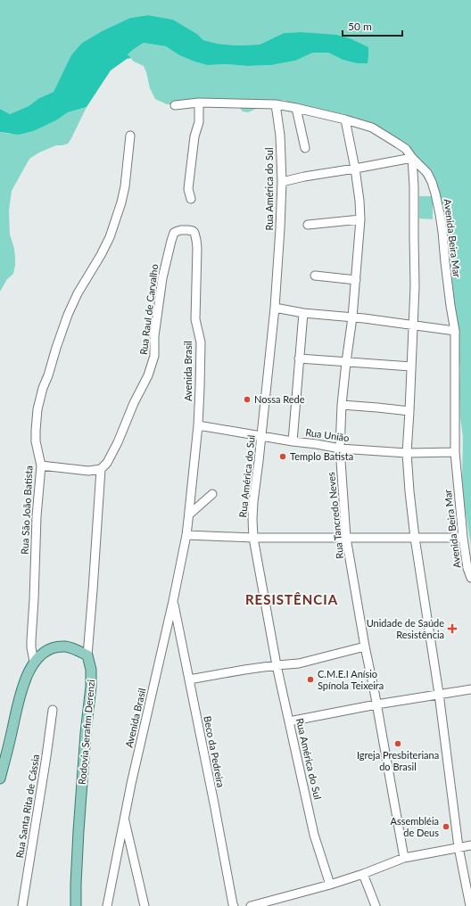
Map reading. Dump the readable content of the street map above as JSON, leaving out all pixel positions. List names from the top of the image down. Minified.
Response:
{"streets":{"main road":["Rodovia Serafim Derenzi"],"street":["Rua América do Sul","Avenida Beira Mar","Rua Raul de Carvalho","Avenida Brasil","Rua União","Rua São João Batista","Rua Tancredo Neves","Beco da Pedreira","Rua Santa Rita de Cássia"]},"crossings":[["Rua América do Sul","Avenida Beira Mar"],["Rua América do Sul","Rua União"],["Avenida Beira Mar","Rua União"],["Avenida Beira Mar","Rua Tancredo Neves"],["Rua Raul de Carvalho","Avenida Brasil"],["Avenida Brasil","Rua União"],["Avenida Brasil","Beco da Pedreira"],["Rua União","Rua Tancredo Neves"]],"districts":["RESISTÊNCIA"],"places":{"other":["Nossa Rede","Templo Batista","C.M.E.I Anísio Spínola Teixeira","Igreja Presbiteriana do Brasil","Assembléia de Deus"],"health":["Unidade de Saúde Resistência"]},"scale_bar":"50 m"}
